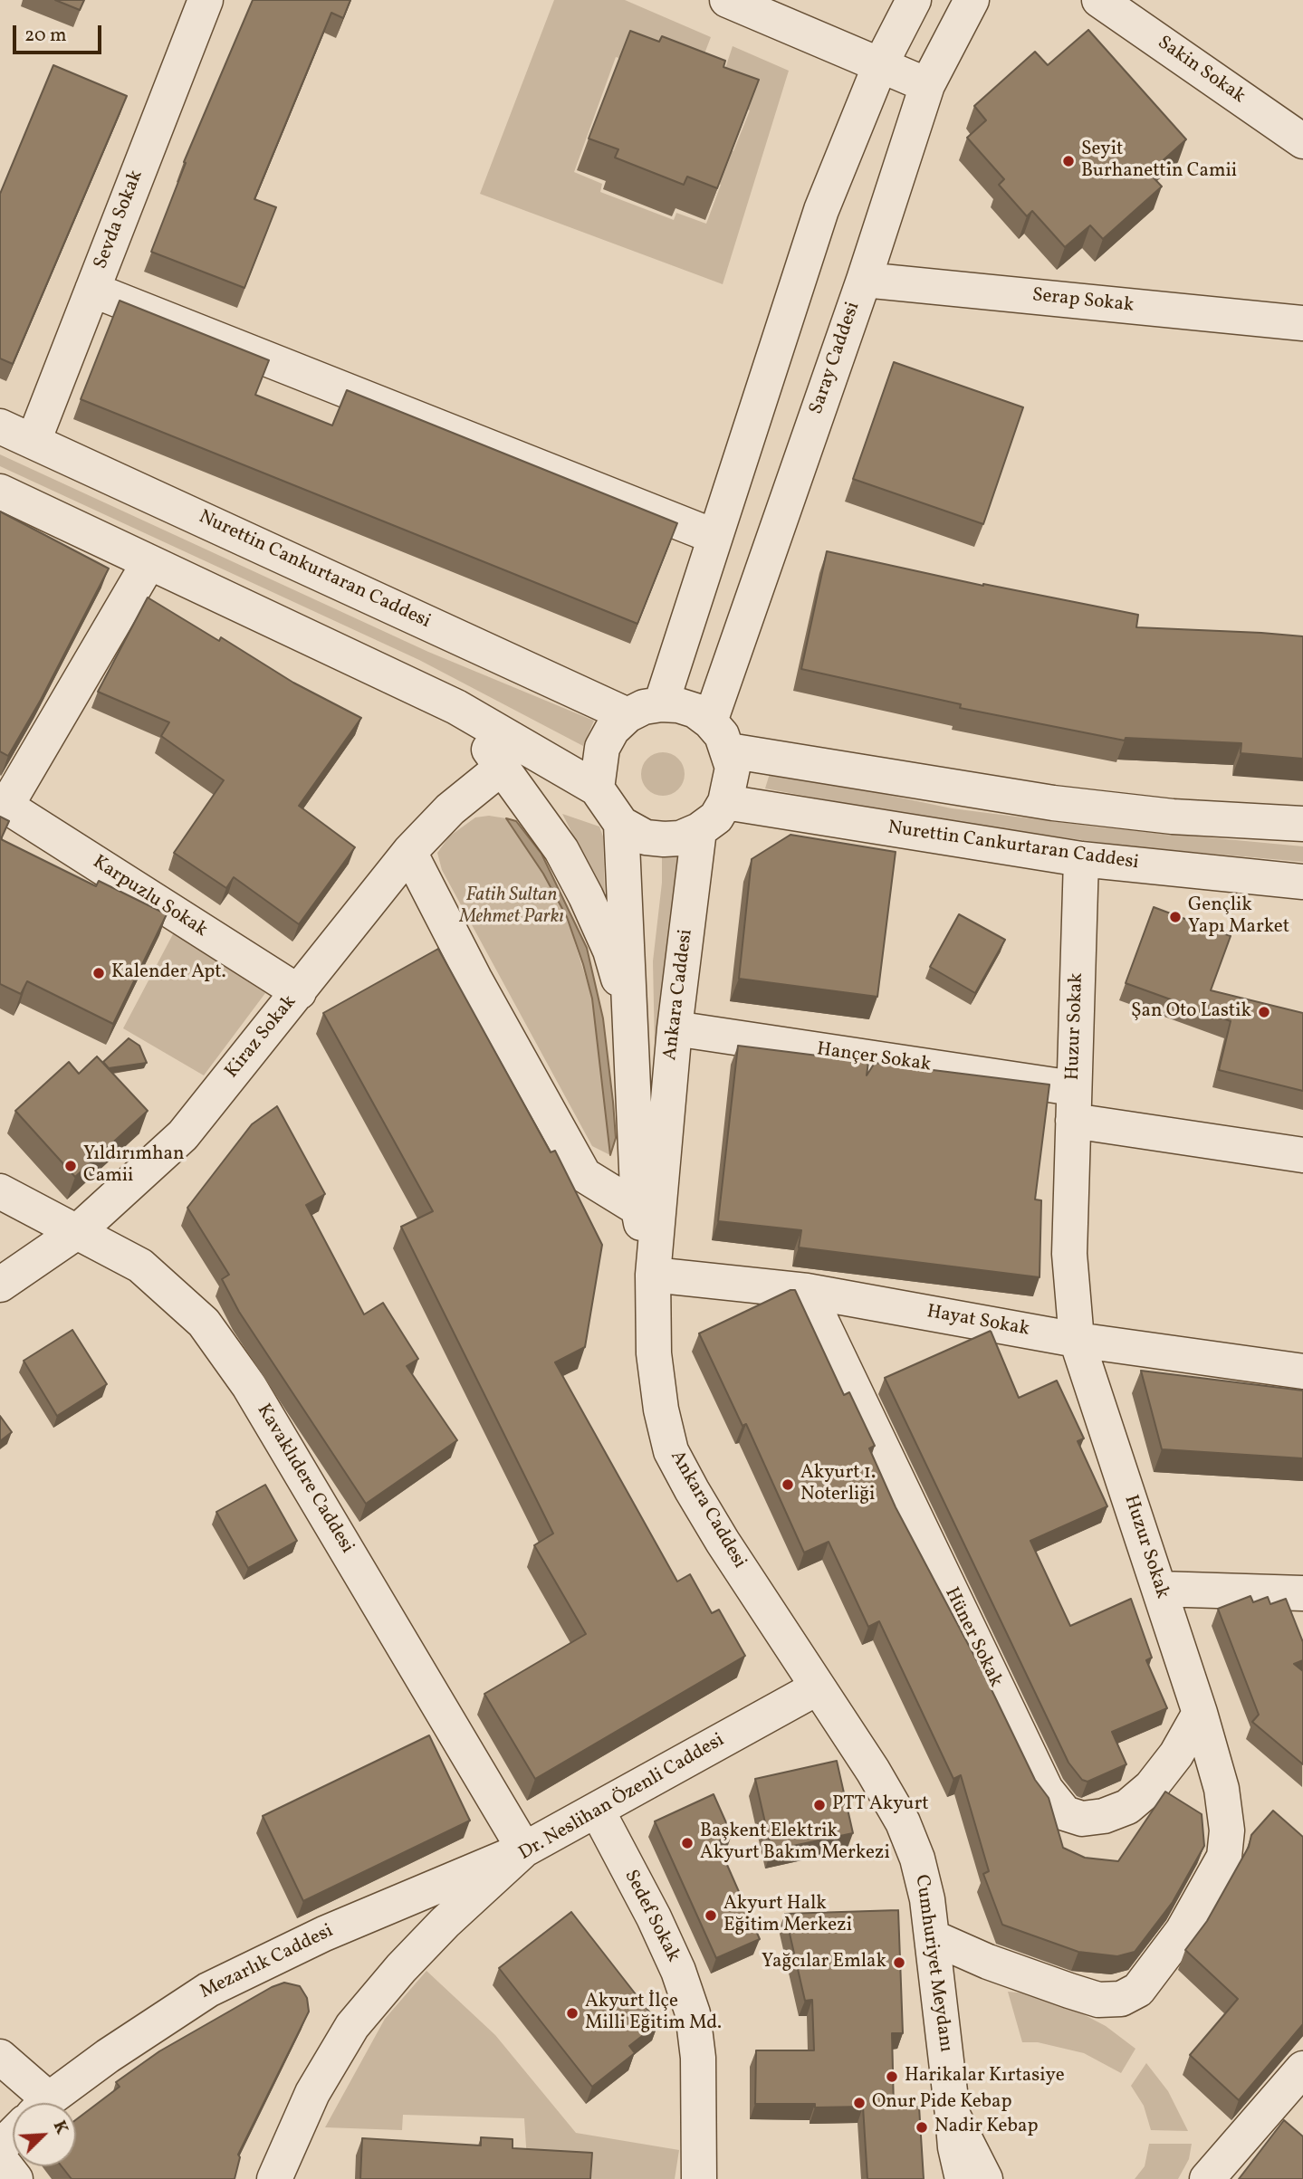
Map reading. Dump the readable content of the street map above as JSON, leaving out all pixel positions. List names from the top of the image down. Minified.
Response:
{"streets":{"street":["Sakin Sokak","Sevda Sokak","Serap Sokak","Saray Caddesi","Nurettin Cankurtaran Caddesi","Karpuzlu Sokak","Ankara Caddesi","Huzur Sokak","Kiraz Sokak","Hançer Sokak","Hayat Sokak","Kavaklıdere Caddesi","Hüner Sokak","Dr. Neslihan Özenli Caddesi","Sedef Sokak","Mezarlık Caddesi","Cumhuriyet Meydanı"]},"crossings":[["Sevda Sokak","Nurettin Cankurtaran Caddesi"],["Serap Sokak","Saray Caddesi"],["Saray Caddesi","Nurettin Cankurtaran Caddesi"],["Saray Caddesi","Ankara Caddesi"],["Nurettin Cankurtaran Caddesi","Ankara Caddesi"],["Nurettin Cankurtaran Caddesi","Huzur Sokak"],["Karpuzlu Sokak","Kiraz Sokak"],["Ankara Caddesi","Kiraz Sokak"],["Ankara Caddesi","Hançer Sokak"],["Ankara Caddesi","Hayat Sokak"],["Ankara Caddesi","Dr. Neslihan Özenli Caddesi"],["Ankara Caddesi","Cumhuriyet Meydanı"],["Huzur Sokak","Hançer Sokak"],["Huzur Sokak","Hayat Sokak"],["Huzur Sokak","Hüner Sokak"],["Huzur Sokak","Cumhuriyet Meydanı"],["Kiraz Sokak","Kavaklıdere Caddesi"],["Hayat Sokak","Hüner Sokak"],["Kavaklıdere Caddesi","Dr. Neslihan Özenli Caddesi"],["Kavaklıdere Caddesi","Mezarlık Caddesi"],["Dr. Neslihan Özenli Caddesi","Sedef Sokak"],["Dr. Neslihan Özenli Caddesi","Mezarlık Caddesi"],["Dr. Neslihan Özenli Caddesi","Cumhuriyet Meydanı"]],"parks":["Fatih Sultan Mehmet Parkı"],"places":["Seyit Burhanettin Camii","Gençlik Yapı Market","Kalender Apt.","Şan Oto Lastik","Yıldırımhan Camii","Akyurt 1. Noterliği","PTT Akyurt","Başkent Elektrik Akyurt Bakım Merkezi","Akyurt Halk Eğitim Merkezi","Yağcılar Emlak","Akyurt İlçe Milli Eğitim Md.","Harikalar Kırtasiye","Onur Pide Kebap","Nadir Kebap"],"scale_bar":"20 m","north":"top right"}
